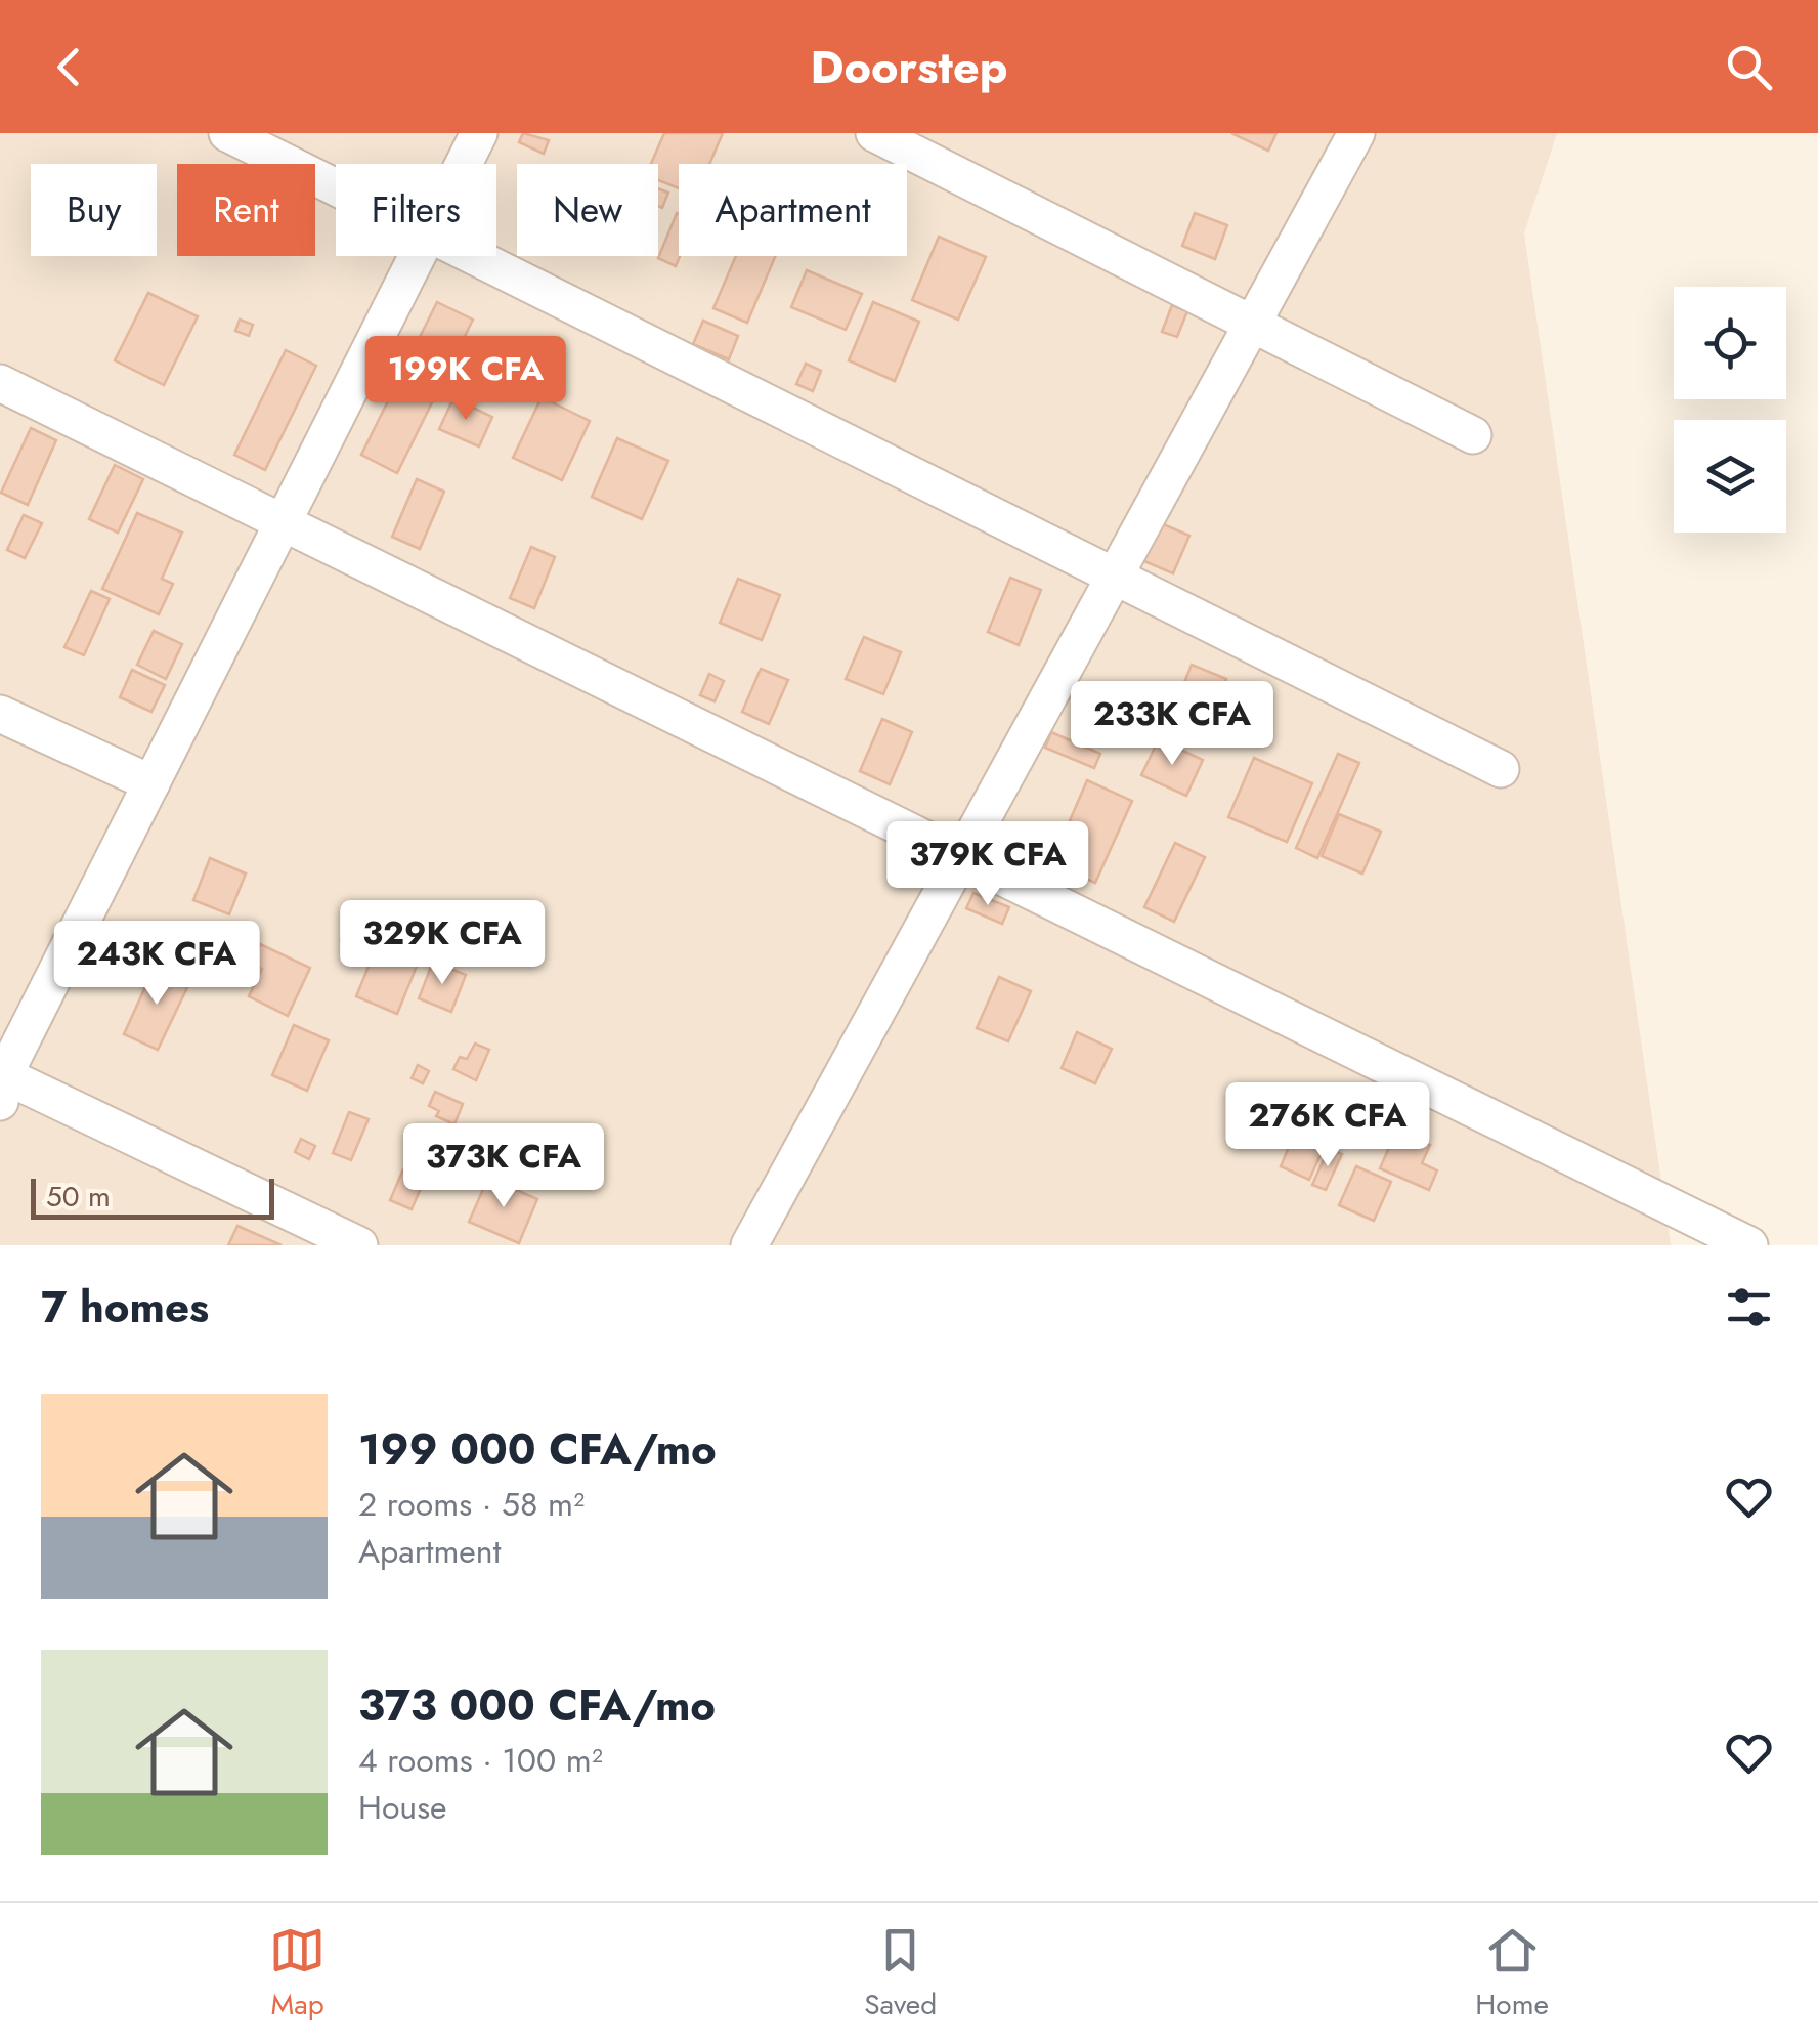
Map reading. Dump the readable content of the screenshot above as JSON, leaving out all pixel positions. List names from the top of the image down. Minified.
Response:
{"scale_bar":"50 m","page":{"header":"Doorstep","chip":["Buy","Rent","Filters","New","Apartment"],"price":["199K CFA","233K CFA","379K CFA","329K CFA","243K CFA","276K CFA","373K CFA"],"scale":"50 m","heading":"7 homes","list":[{"name":"199 000 CFA/mo","note":"2 rooms · 58 m² · Apartment"},{"name":"373 000 CFA/mo","note":"4 rooms · 100 m² · House"}],"tabs":["Map","Saved","Home"]}}
